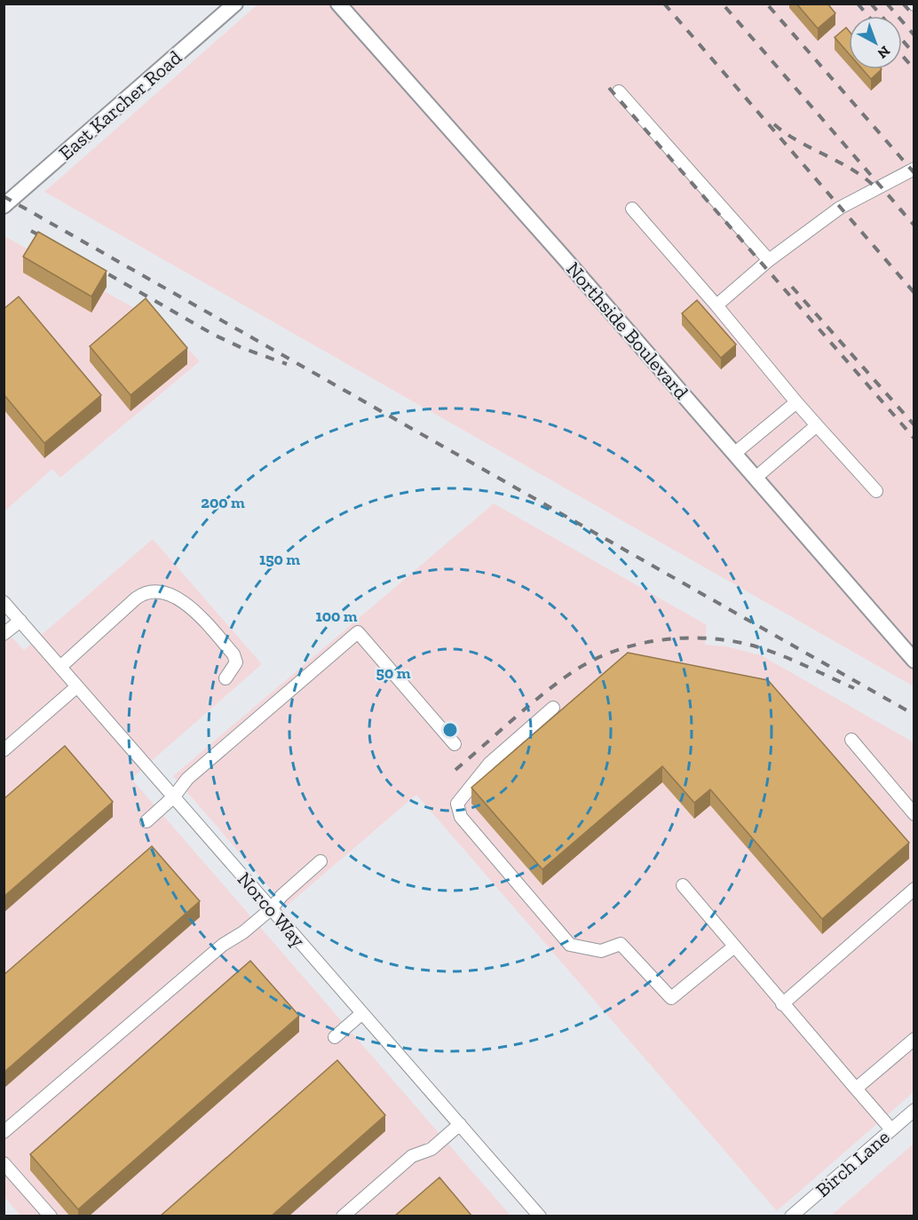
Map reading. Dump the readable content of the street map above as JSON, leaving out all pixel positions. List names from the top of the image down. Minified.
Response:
{"streets":{"main road":["East Karcher Road","Northside Boulevard"],"street":["Norco Way","Birch Lane"]},"north":"bottom right","rings":["200 m","150 m","100 m","50 m"]}
